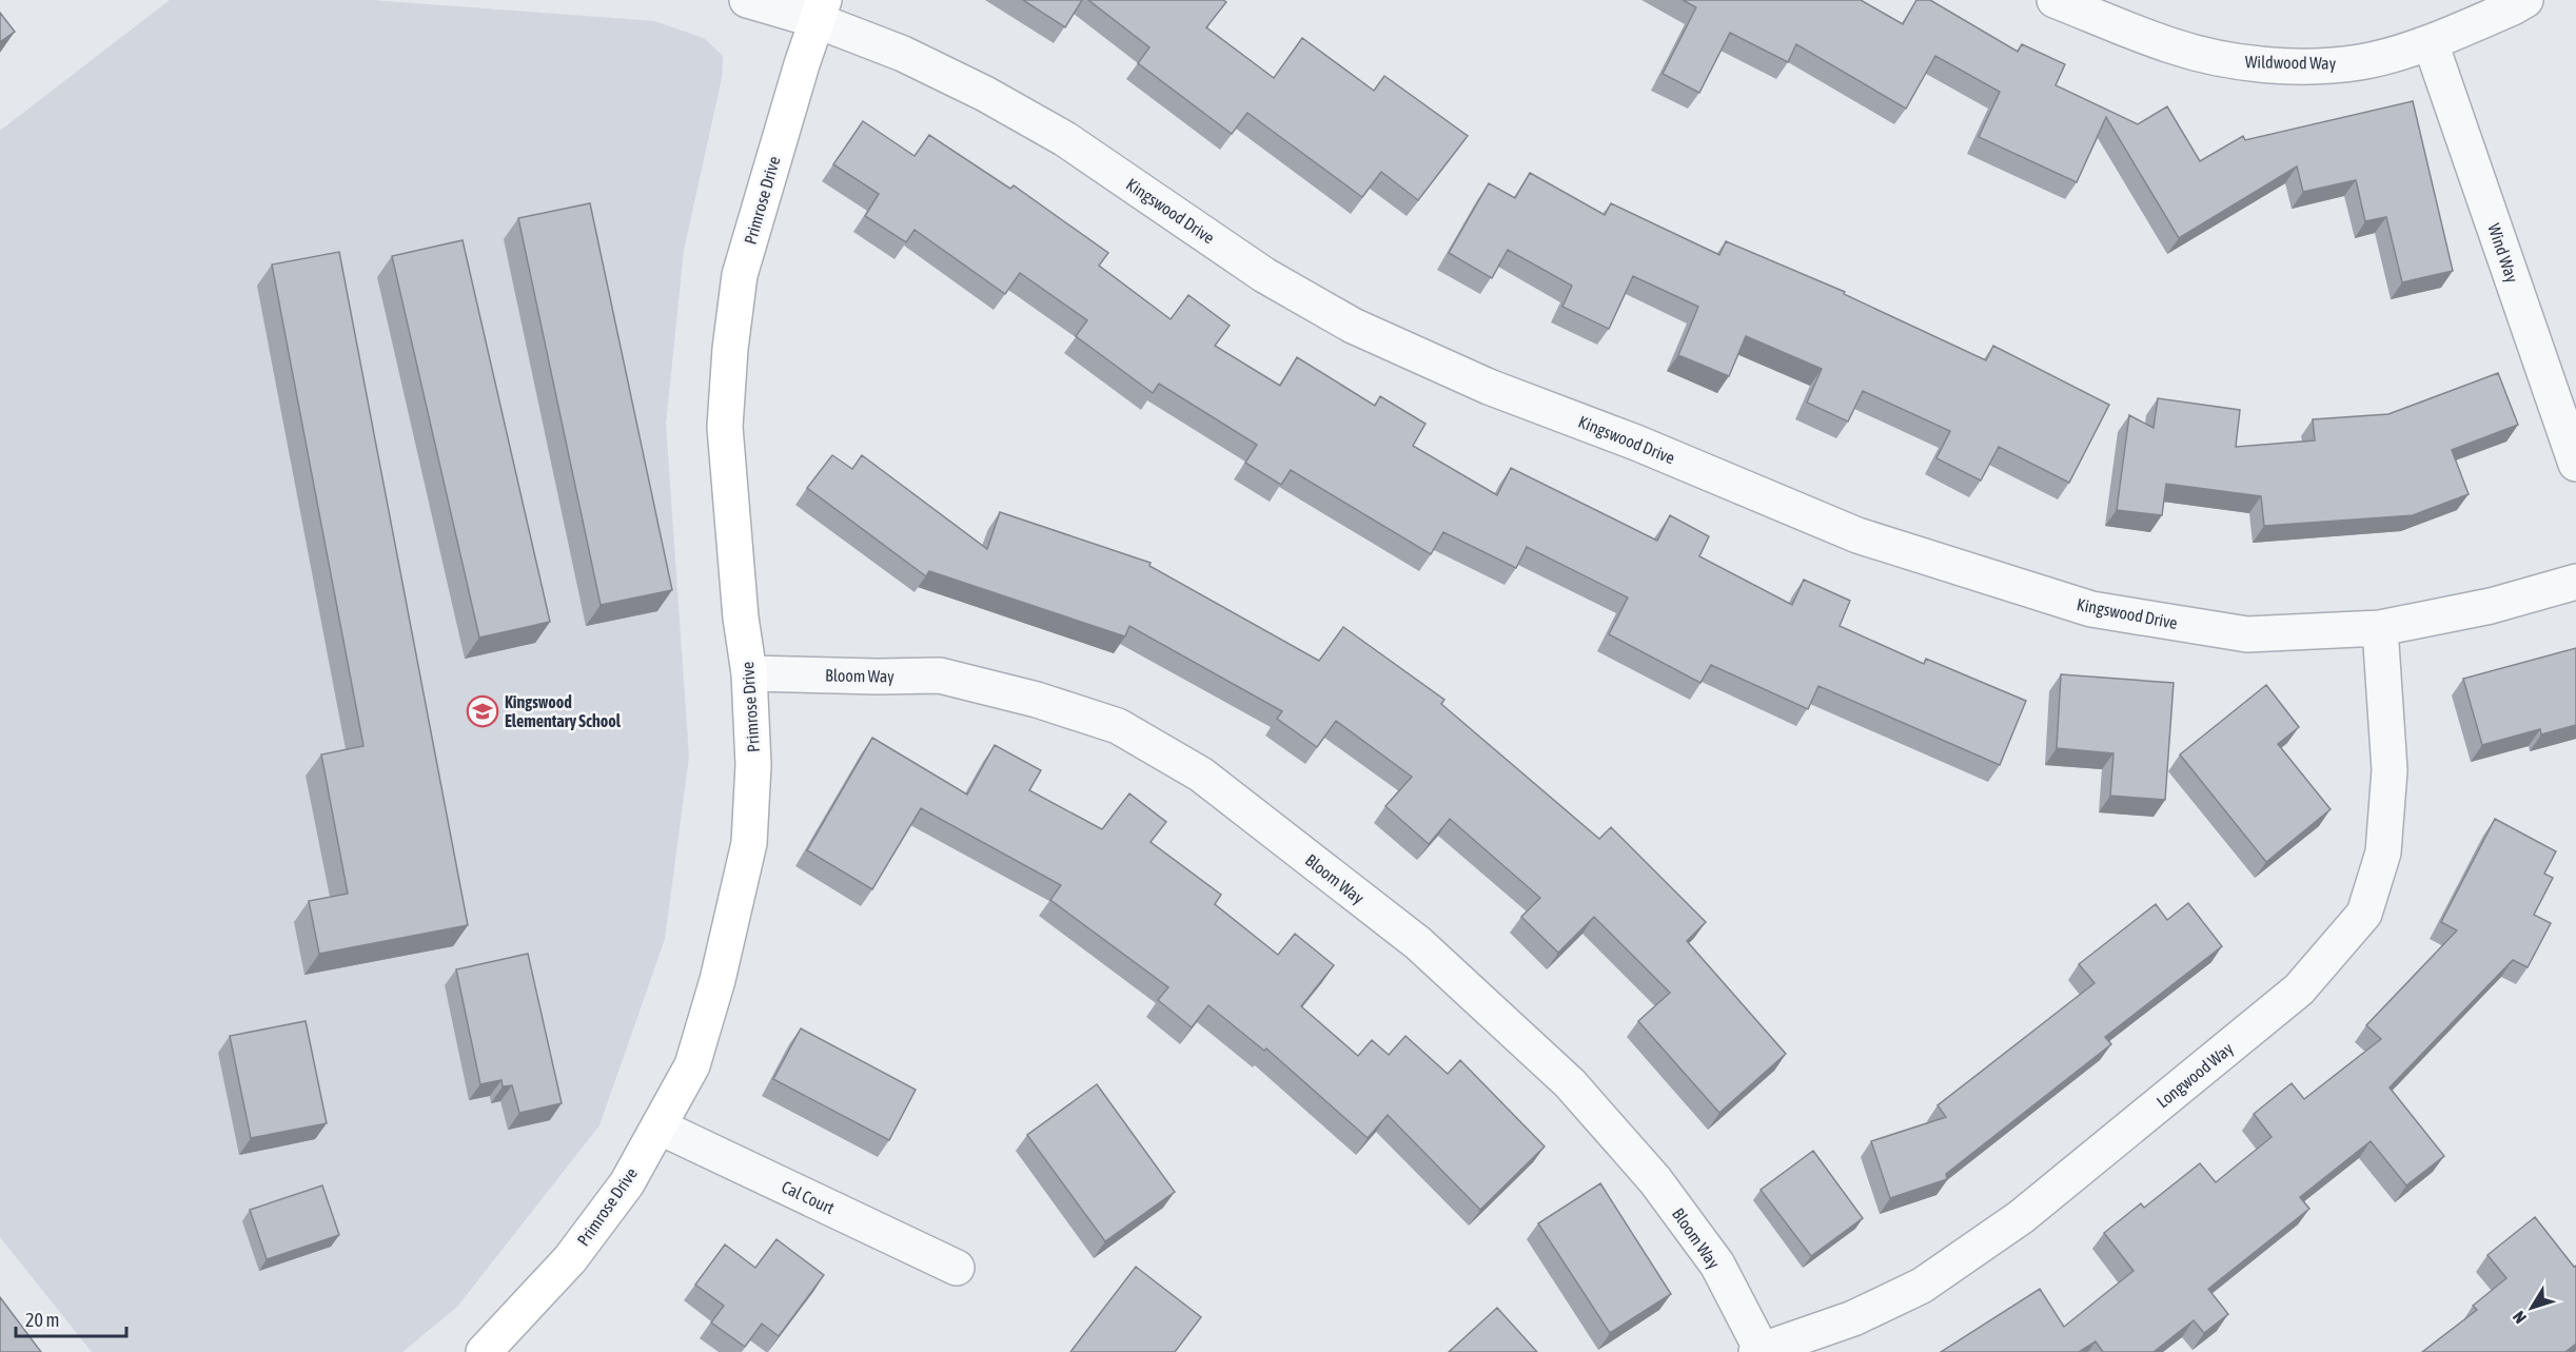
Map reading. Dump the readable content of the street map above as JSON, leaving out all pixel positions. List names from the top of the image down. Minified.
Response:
{"streets":{"street":["Wildwood Way","Primrose Drive","Kingswood Drive","Wind Way","Bloom Way","Longwood Way","Cal Court"]},"crossings":[["Wildwood Way","Wind Way"],["Primrose Drive","Kingswood Drive"],["Primrose Drive","Bloom Way"],["Primrose Drive","Cal Court"],["Kingswood Drive","Longwood Way"],["Bloom Way","Longwood Way"]],"places":{"school or university":["Kingswood Elementary School"]},"scale_bar":"20 m","north":"bottom left"}
